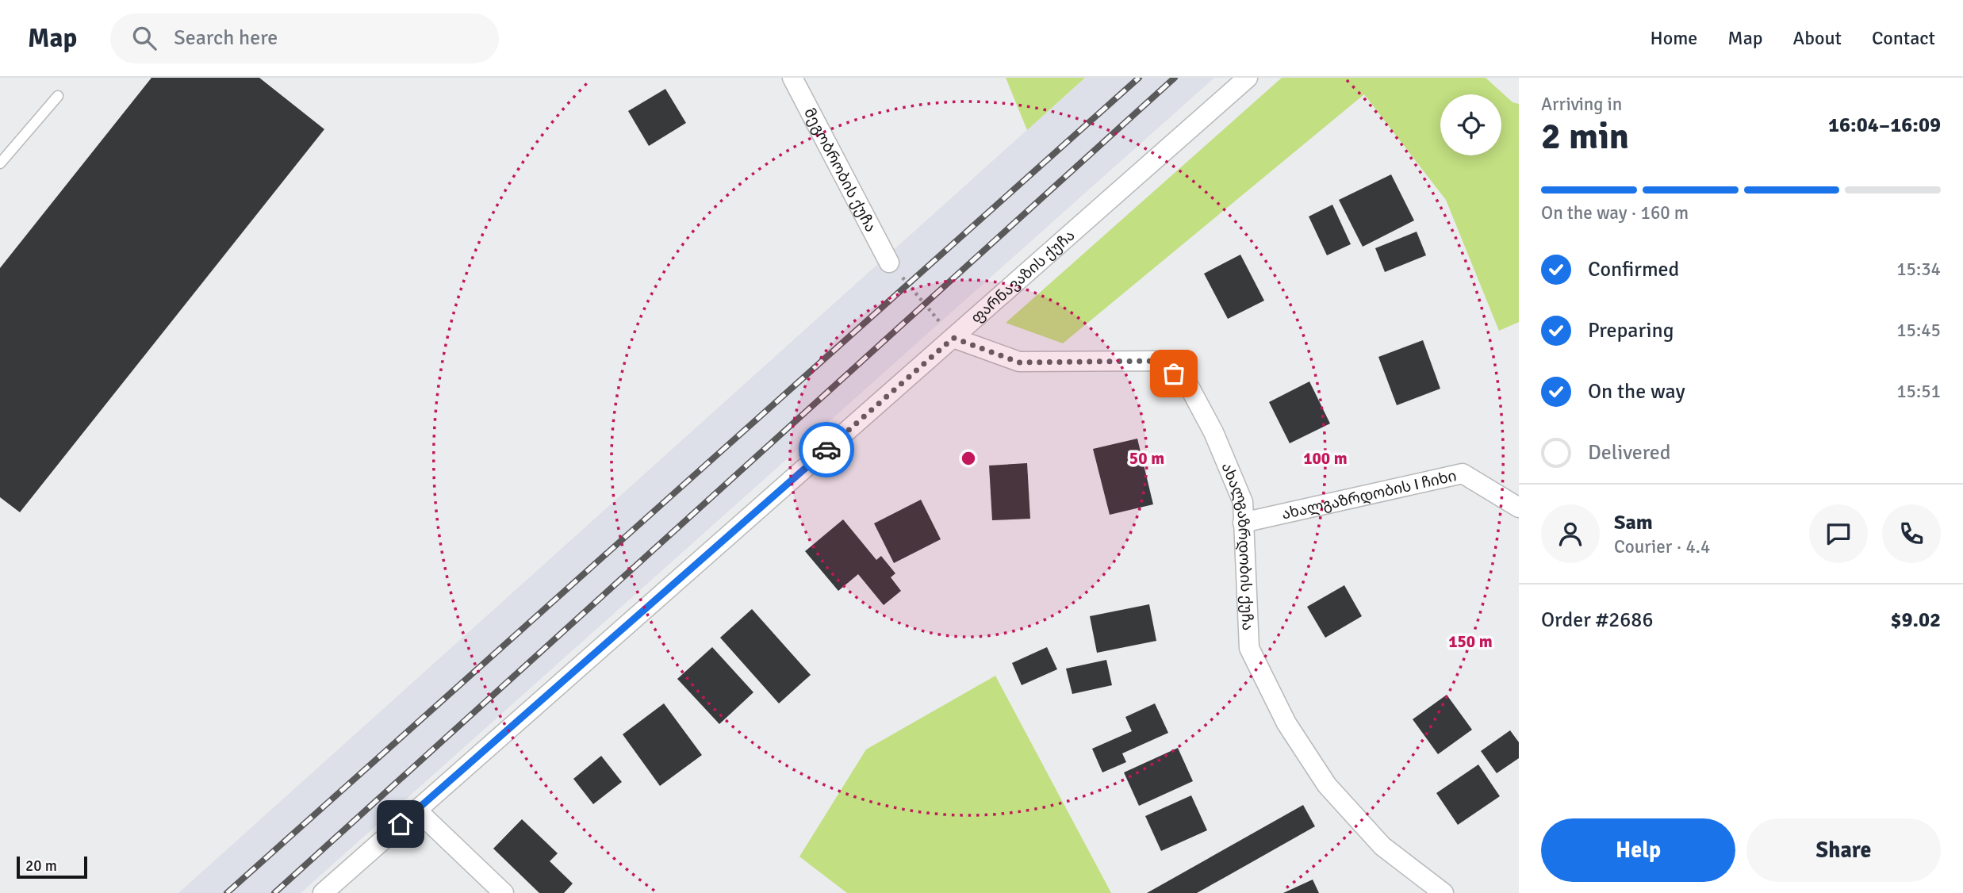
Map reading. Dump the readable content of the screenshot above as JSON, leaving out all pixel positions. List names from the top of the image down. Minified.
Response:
{"streets":{"street":["მეგობრობის ქუჩა","ფარნავაზის ქუჩა","ახალგაზრდობის I ჩიხი","ახალგაზრდობის ქუჩა"]},"crossings":[["ფარნავაზის ქუჩა","ახალგაზრდობის ქუჩა"],["ახალგაზრდობის I ჩიხი","ახალგაზრდობის ქუჩა"]],"scale_bar":"20 m","page":{"header":"Map","search":"Search here","nav":["Home","Map","About","Contact"],"heading":["2 min","Arriving in","16:04–16:09"],"panel":["Sam","Courier · 4.4","Order #2686","$9.02"],"bar":"On the way · 160 m","list":[["Confirmed","15:34"],["Preparing","15:45"],["On the way","15:51"],"Delivered"],"buttons":["Help","Share"],"scale":"20 m"},"rings":["50 m","100 m","150 m"]}
